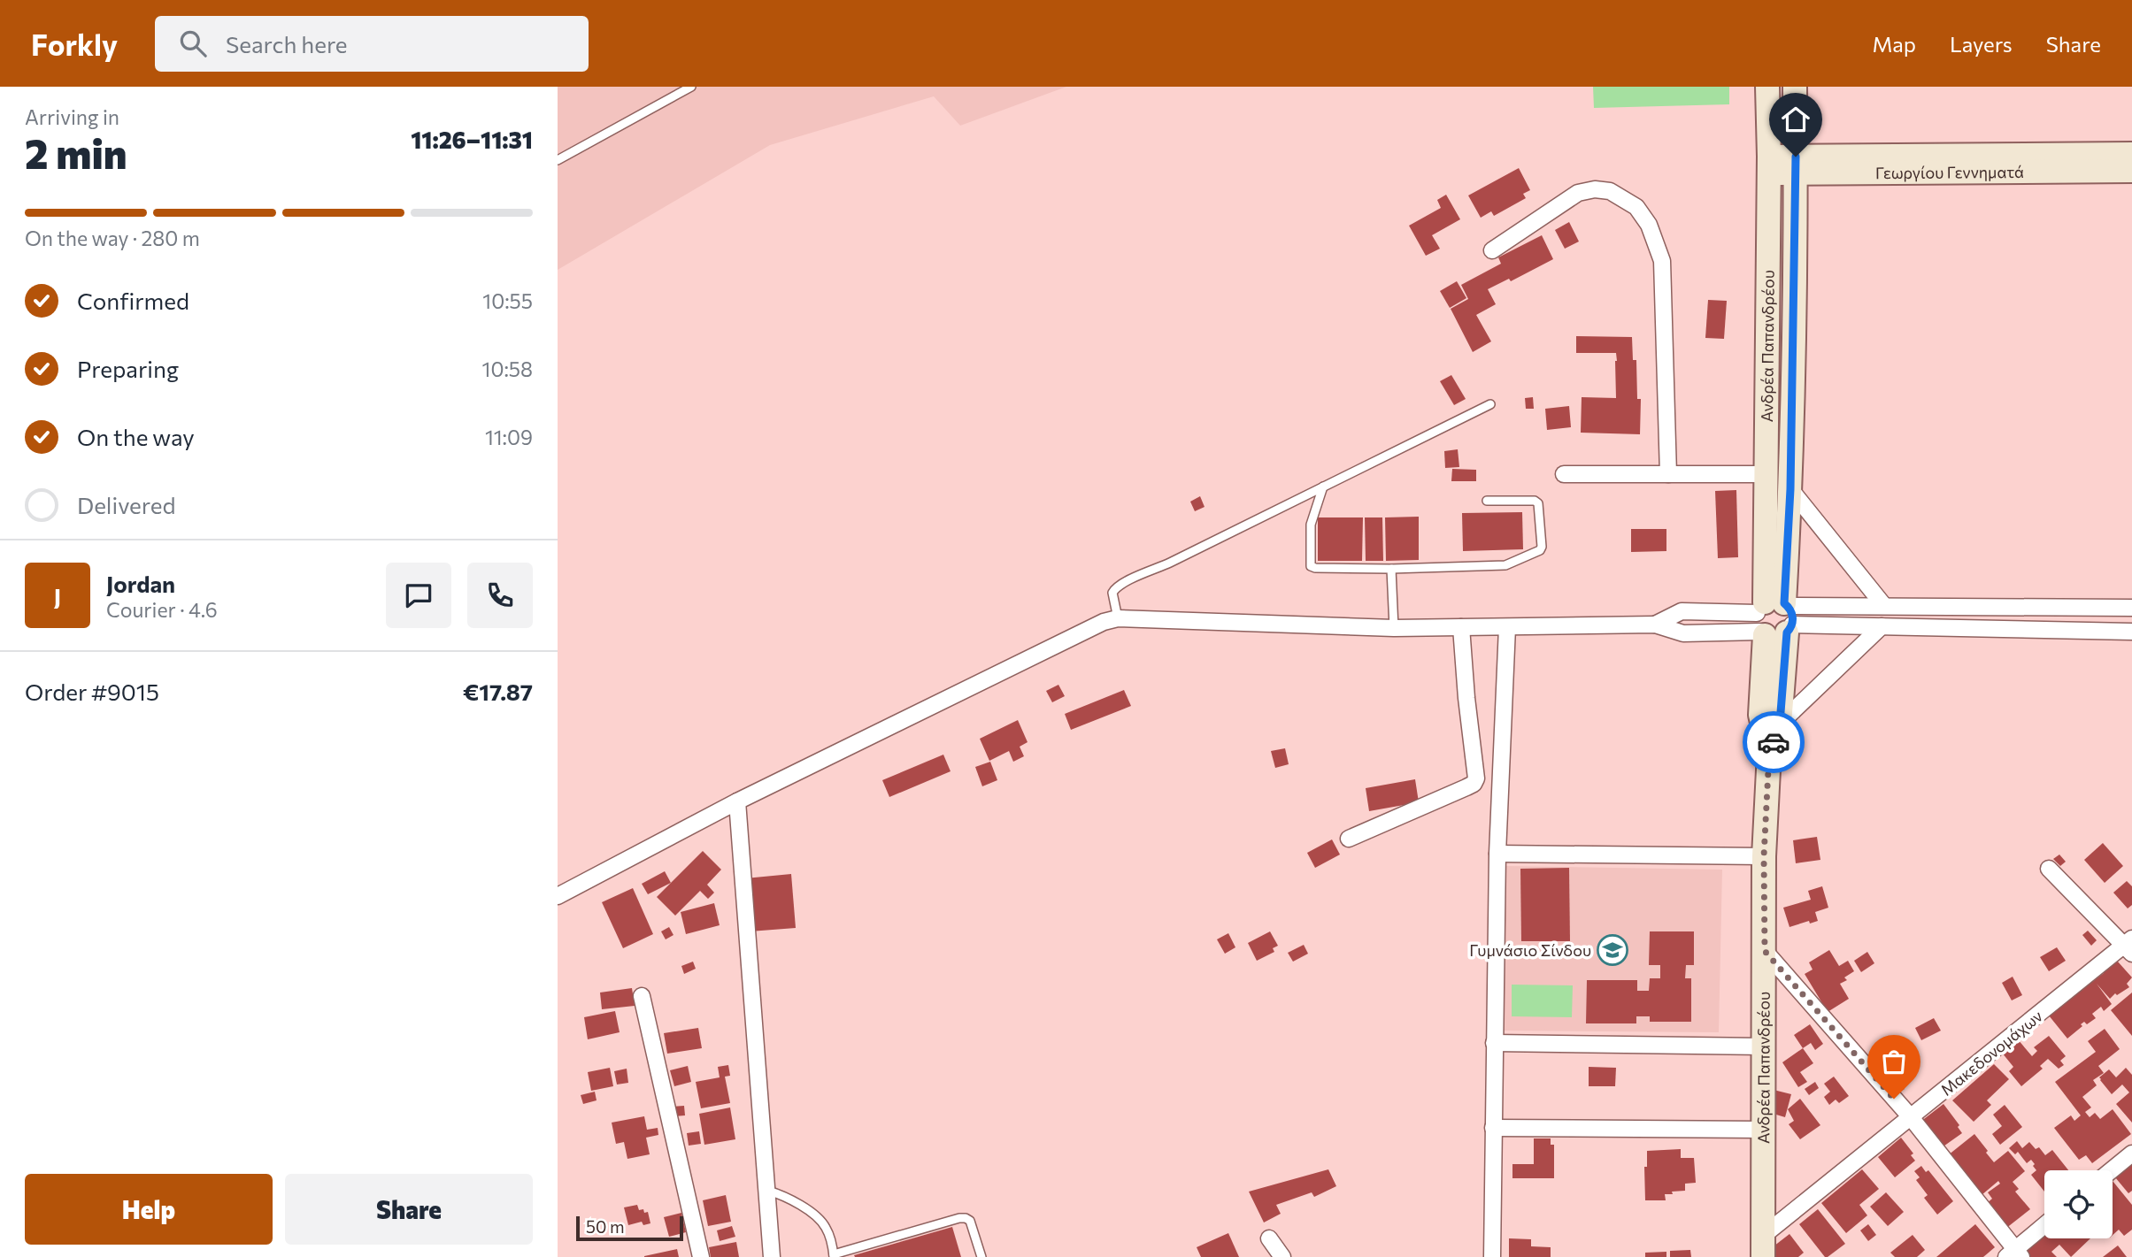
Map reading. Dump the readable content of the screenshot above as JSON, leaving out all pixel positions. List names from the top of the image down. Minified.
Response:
{"streets":{"street":["Γεωργίου Γεννηματά","Ανδρέα Παπανδρέου","Μακεδονομάχων"]},"crossings":[["Γεωργίου Γεννηματά","Ανδρέα Παπανδρέου"],["Ανδρέα Παπανδρέου","Μακεδονομάχων"]],"places":{"school or university":["Γυμνάσιο Σίνδου"]},"scale_bar":"50 m","page":{"header":"Forkly","search":"Search here","nav":["Map","Layers","Share"],"heading":["2 min","Arriving in","11:26–11:31"],"panel":["Jordan","Courier · 4.6","Order #9015","€17.87"],"bar":"On the way · 280 m","list":[["Confirmed","10:55"],["Preparing","10:58"],["On the way","11:09"],"Delivered"],"round":"J","buttons":["Help","Share"],"scale":"50 m"}}
